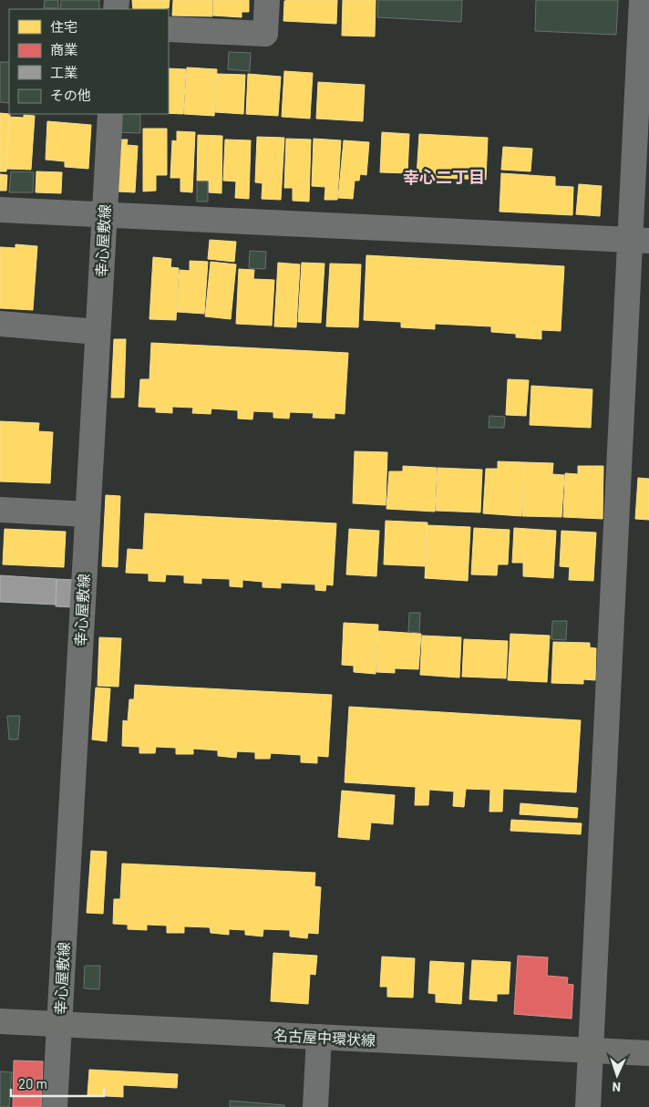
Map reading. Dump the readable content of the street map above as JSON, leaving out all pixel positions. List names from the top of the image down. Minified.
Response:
{"streets":{"main road":["名古屋中環状線"],"street":["幸心屋敷線"]},"crossings":[["幸心屋敷線","名古屋中環状線"]],"districts":["幸心二丁目"],"legend":["住宅","商業","工業","その他"],"scale_bar":"20 m","north":"bottom"}
